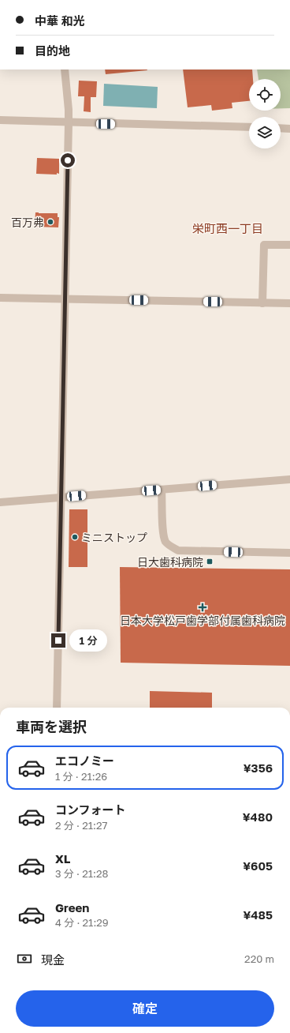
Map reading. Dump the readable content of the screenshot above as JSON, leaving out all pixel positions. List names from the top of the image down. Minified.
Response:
{"districts":["栄町西一丁目"],"places":{"other":["百万弗","ミニストップ"],"transit":["日大歯科病院"],"health":["日本大学松戸歯学部付属歯科病院"]},"page":{"banner":["中華 和光","目的地"],"bubble":"1 分","heading":"車両を選択","list":[{"name":"エコノミー","note":"1 分 · 21:26","value":"¥356"},{"name":"コンフォート","note":"2 分 · 21:27","value":"¥480"},{"name":"XL","note":"3 分 · 21:28","value":"¥605"},{"name":"Green","note":"4 分 · 21:29","value":"¥485"}],"pay":["現金","220 m"],"buttons":"確定"}}
